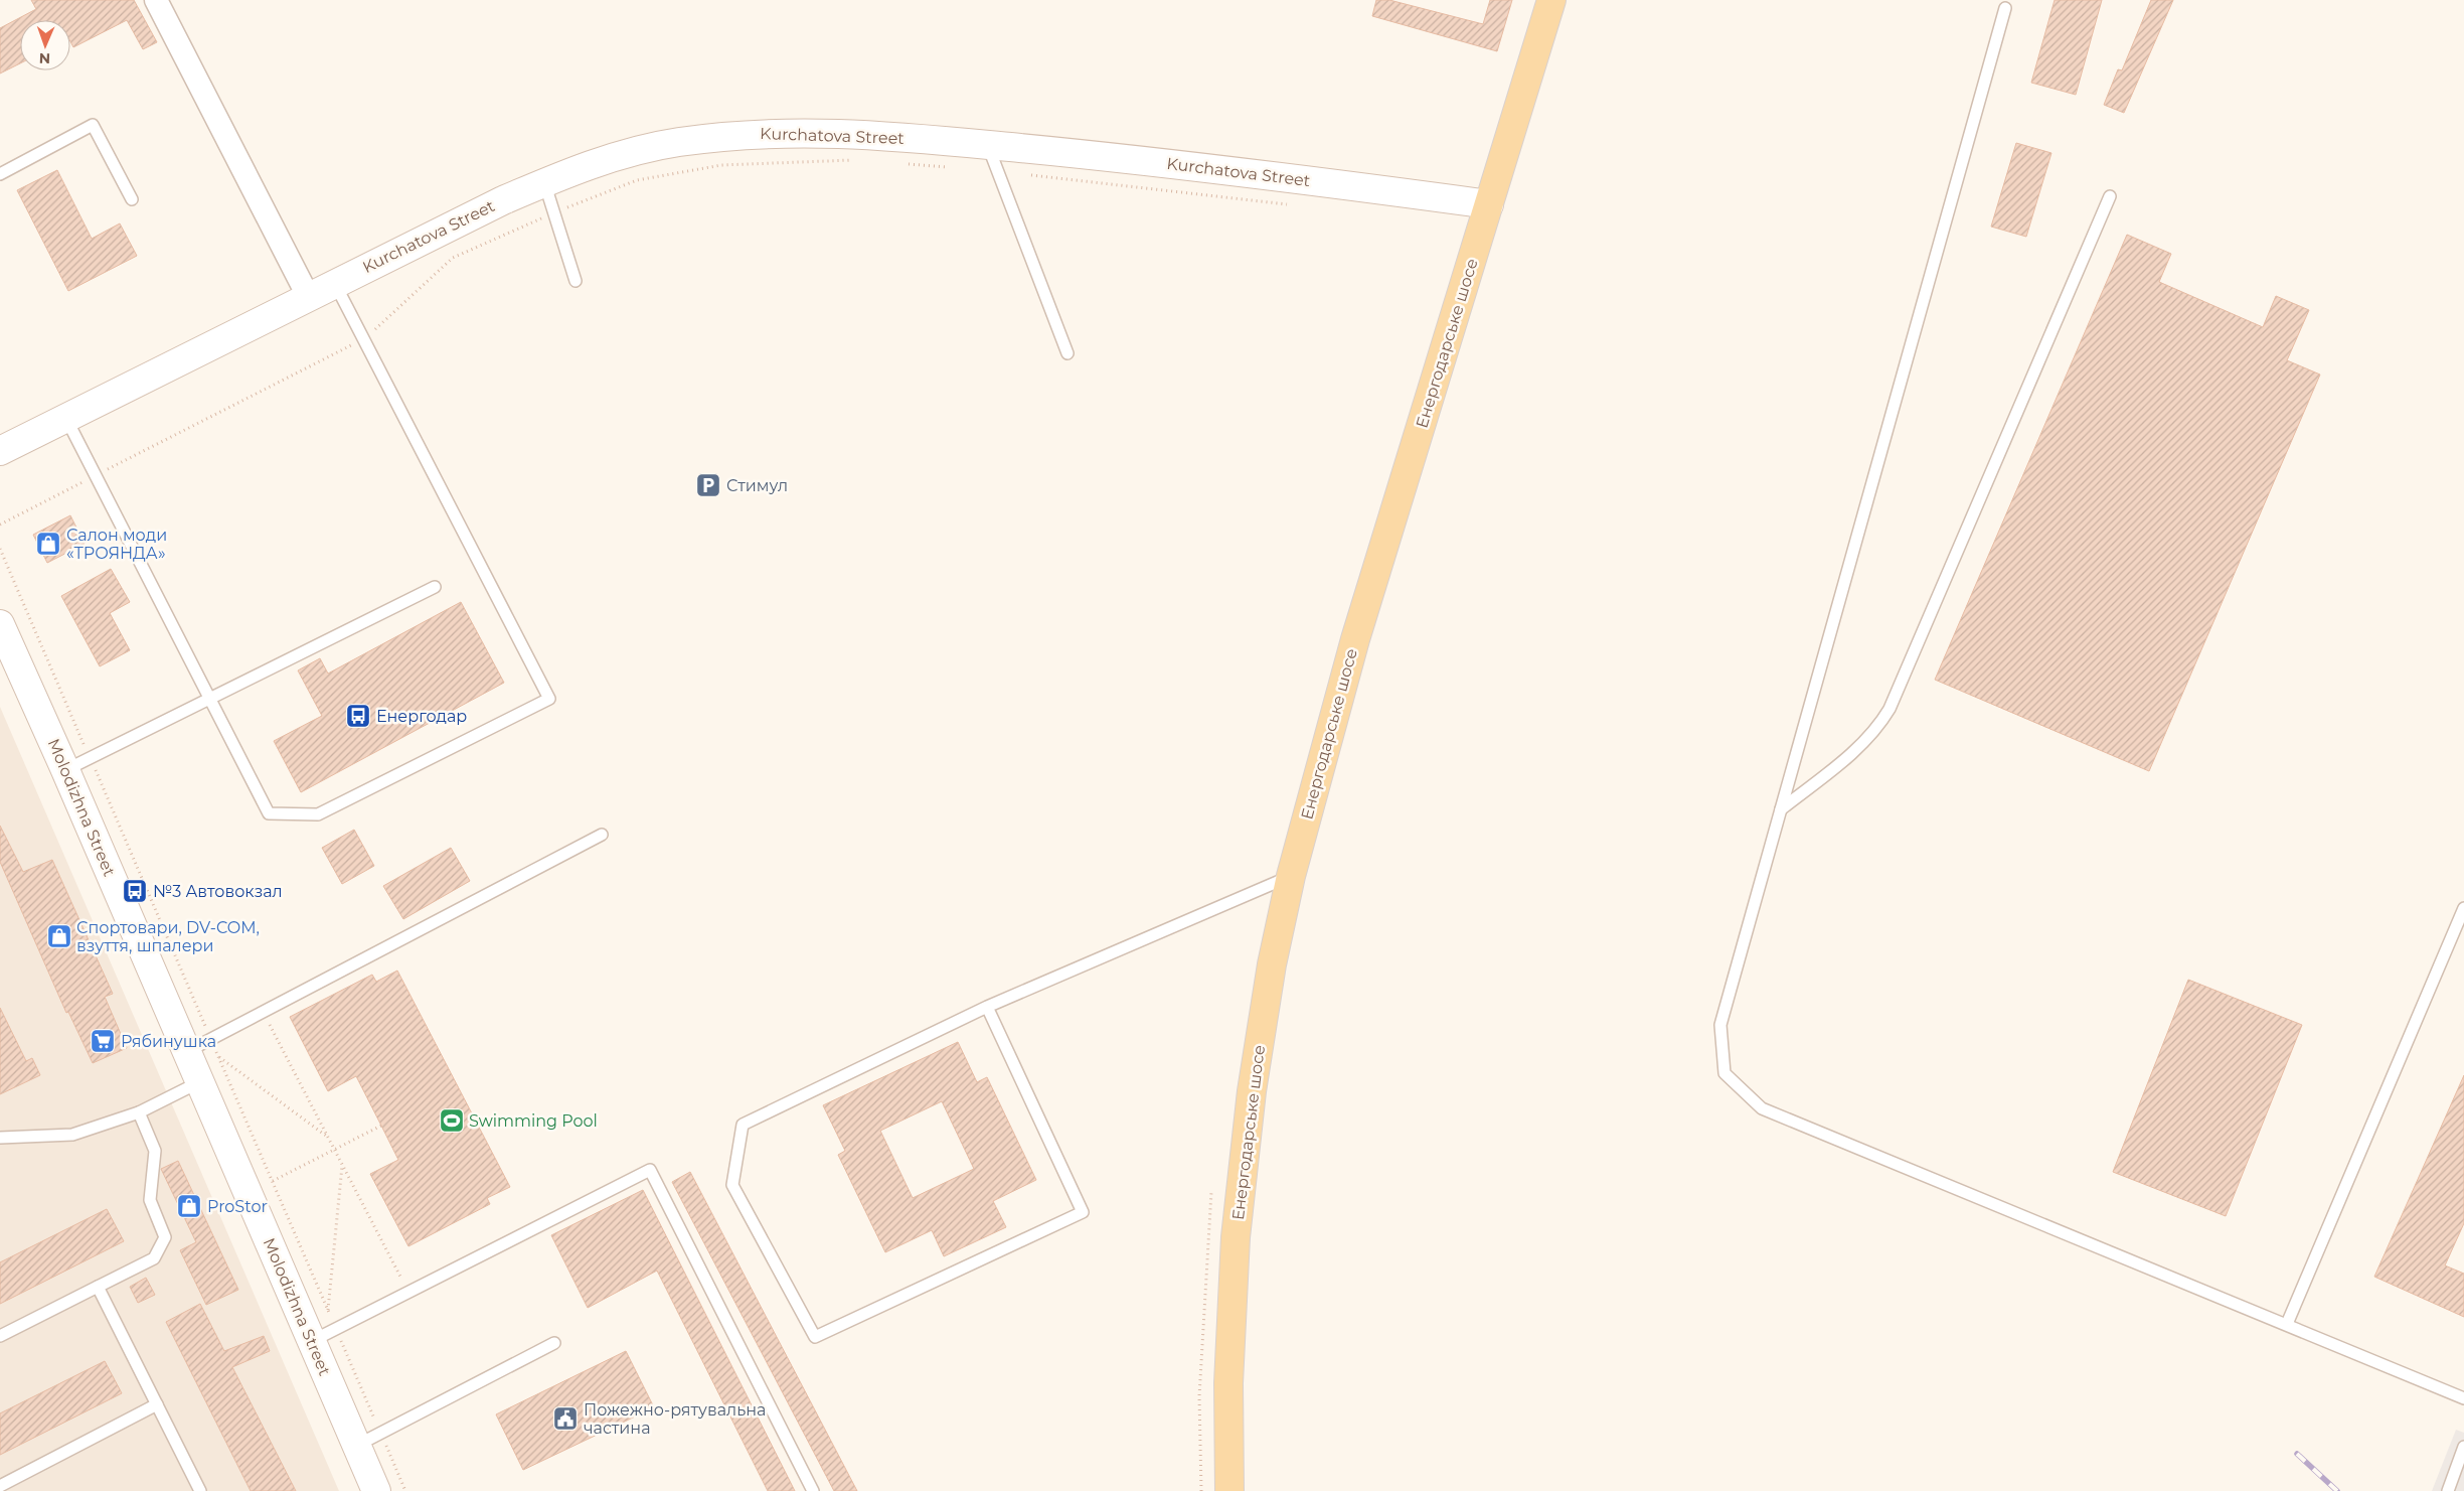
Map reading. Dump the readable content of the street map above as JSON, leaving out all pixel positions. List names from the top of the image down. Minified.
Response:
{"streets":{"main road":["Енергодарське шосе"],"street":["Kurchatova Street","Molodizhna Street"]},"crossings":[["Kurchatova Street","Енергодарське шосе"]],"places":{"parking":["Стимул"],"shop":["Салон моди «ТРОЯНДА»","Спортовари, DV-COM, взуття, шпалери","ProStor"],"bus stop":["Енергодар","№3 Автовокзал"],"supermarket":["Рябинушка"],"sports":["Swimming Pool"],"public building":["Пожежно-рятувальна частина"]},"north":"bottom"}
